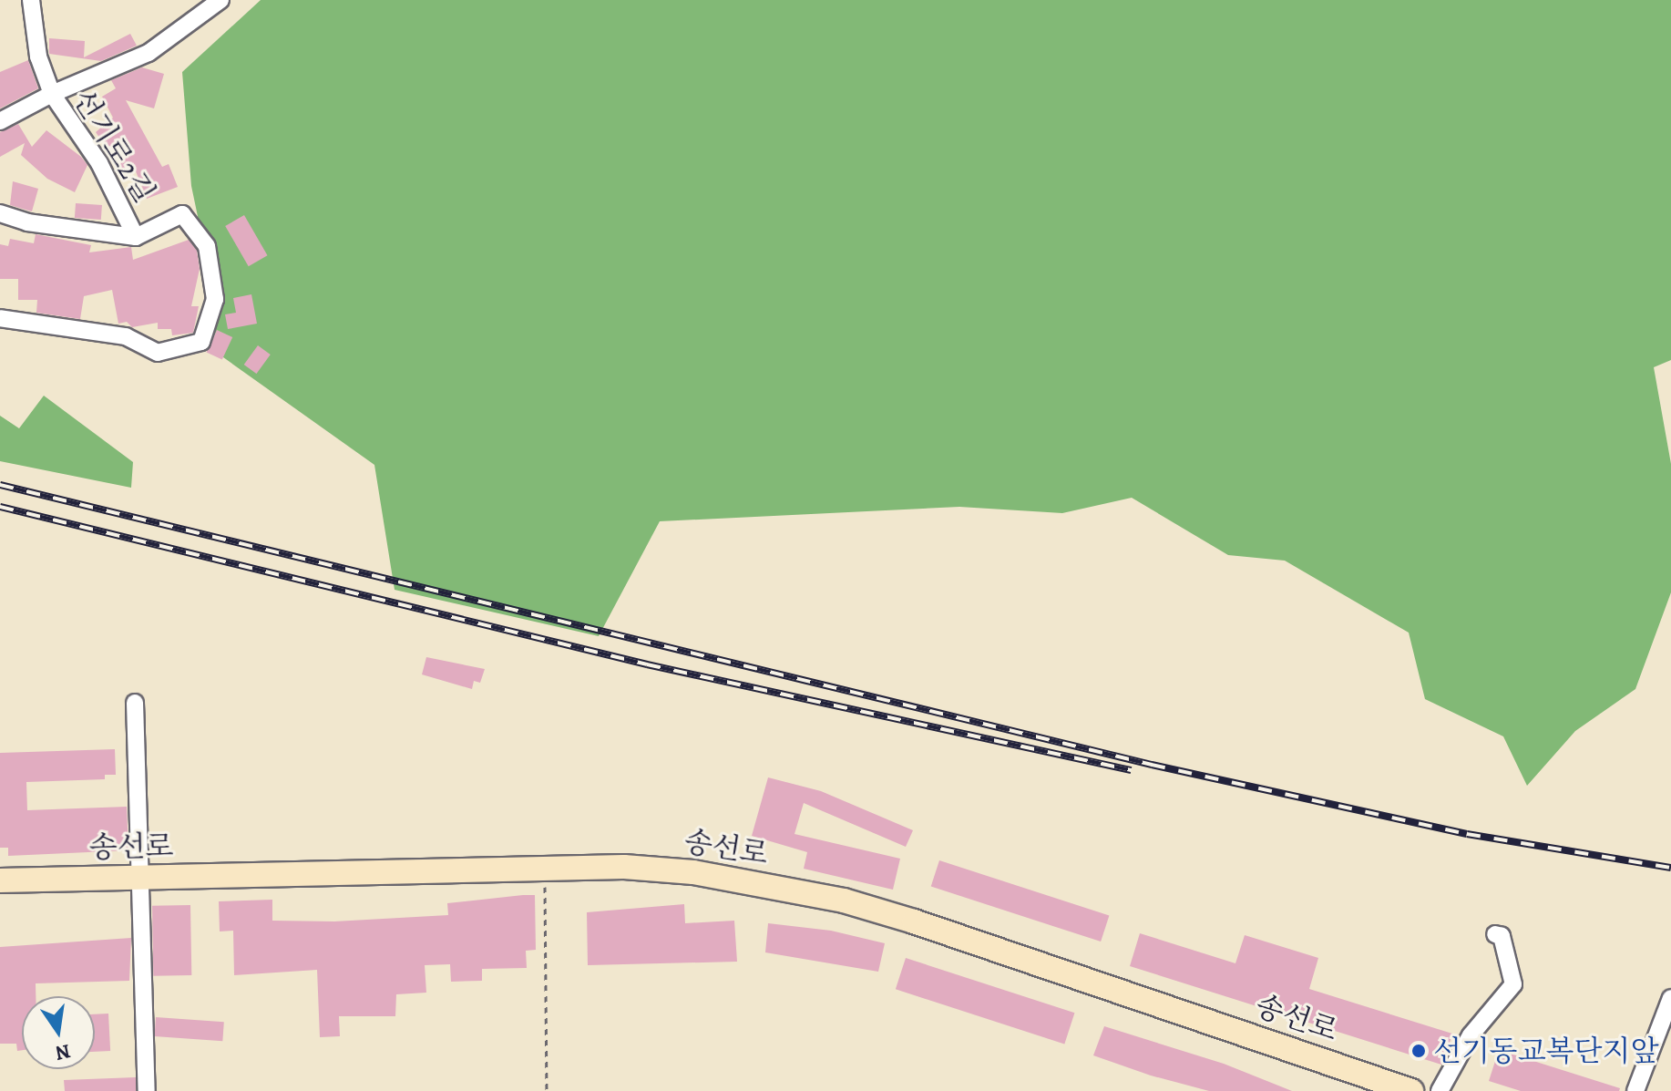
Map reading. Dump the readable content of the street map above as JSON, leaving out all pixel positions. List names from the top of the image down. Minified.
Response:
{"streets":{"main road":["송선로"],"street":["선기로2길"]},"places":["선기동교복단지앞"],"north":"bottom"}
